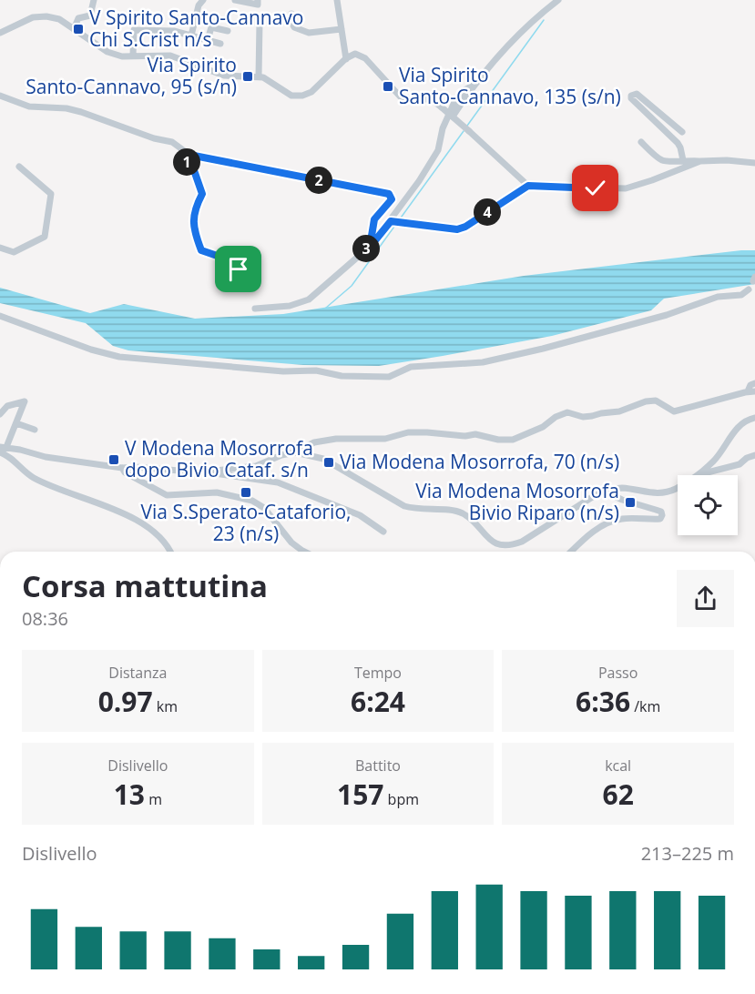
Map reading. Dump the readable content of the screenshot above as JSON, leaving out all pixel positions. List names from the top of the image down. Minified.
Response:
{"places":{"transit":["V Spirito Santo-Cannavo Chi S.Crist n/s","Via Spirito Santo-Cannavo, 95 (s/n)","Via Spirito Santo-Cannavo, 135 (s/n)","V Modena Mosorrofa dopo Bivio Cataf. s/n","Via Modena Mosorrofa, 70 (n/s)","Via S.Sperato-Cataforio, 23 (n/s)","Via Modena Mosorrofa Bivio Riparo (n/s)"]},"page":{"pins":["1","2","4","3"],"heading":["Corsa mattutina","08:36"],"stats":[["Distanza","0.97 km"],["Tempo","6:24"],["Passo","6:36 /km"],["Dislivello","13 m"],["Battito","157 bpm"],["kcal","62"]],"chart":["Dislivello","213–225 m"]}}
